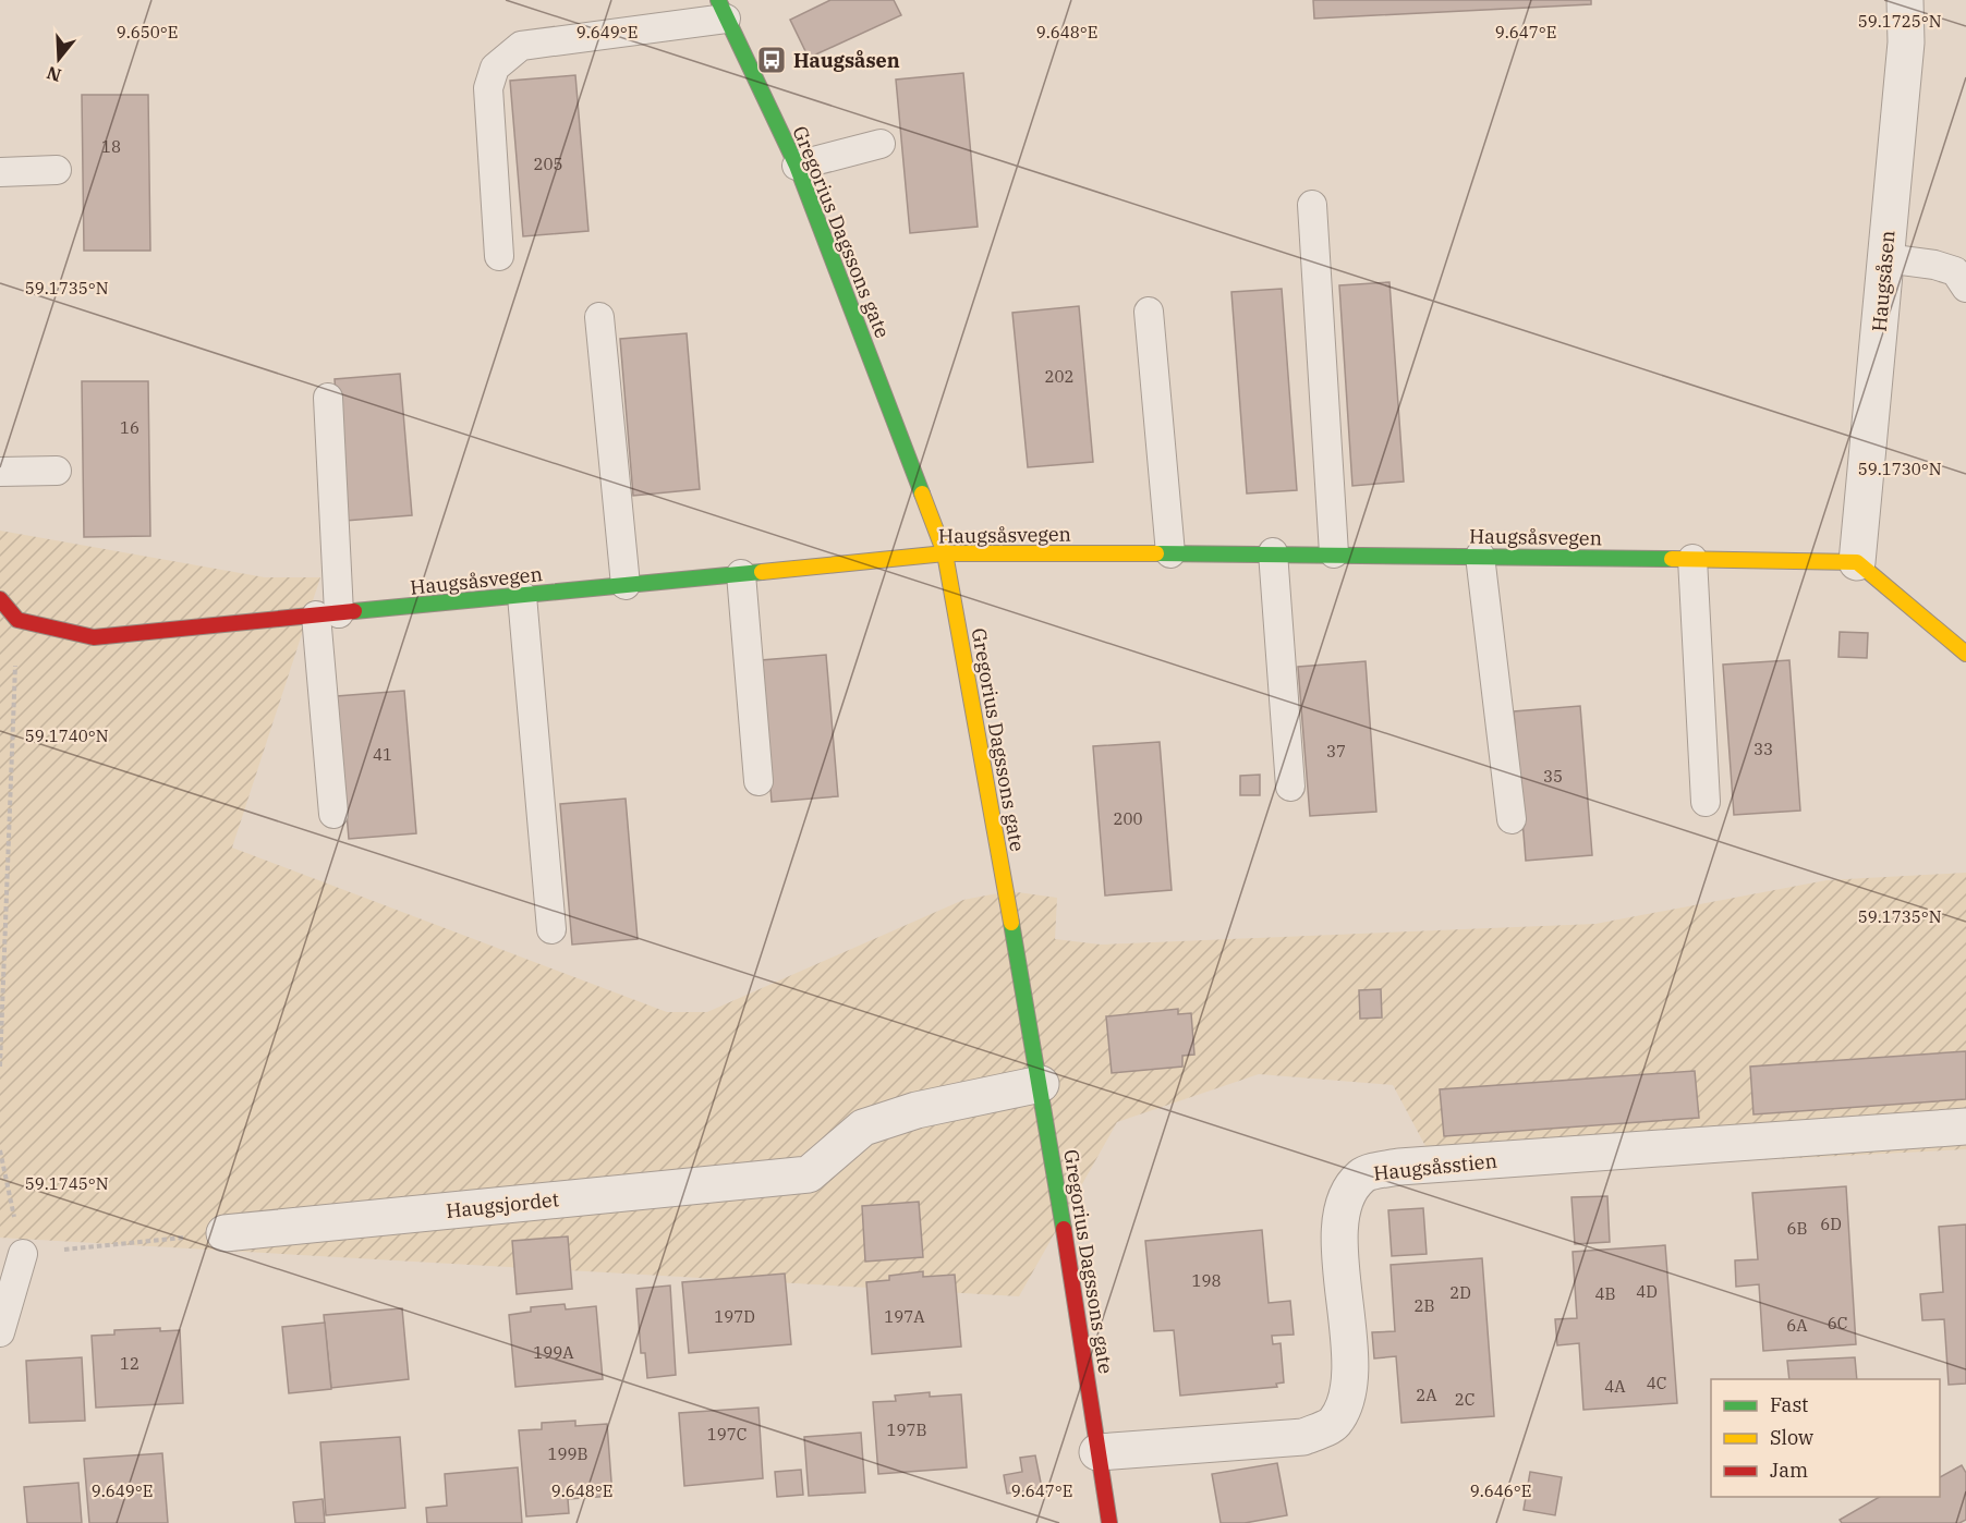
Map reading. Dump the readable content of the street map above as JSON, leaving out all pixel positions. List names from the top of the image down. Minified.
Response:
{"streets":{"street":["Gregorius Dagssons gate","Haugsåsen","Haugsåsvegen","Haugsåsstien","Haugsjordet"]},"crossings":[["Gregorius Dagssons gate","Haugsåsvegen"],["Gregorius Dagssons gate","Haugsåsstien"],["Gregorius Dagssons gate","Haugsjordet"],["Haugsåsen","Haugsåsvegen"]],"places":{"bus stop":["Haugsåsen"]},"house_numbers":["18","205","202","16","33","37","41","35","200","6D","6B","198","4D","2D","4B","2B","197D","197A","6C","6A","199A","12","4C","4A","2A","2C","197B","197C","199B"],"legend":["Fast","Slow","Jam"],"north":"bottom","coordinates":["59.1725°N","9.650°E","9.649°E","9.648°E","9.647°E","59.1735°N","59.1730°N","59.1740°N","59.1745°N","9.646°E"]}
